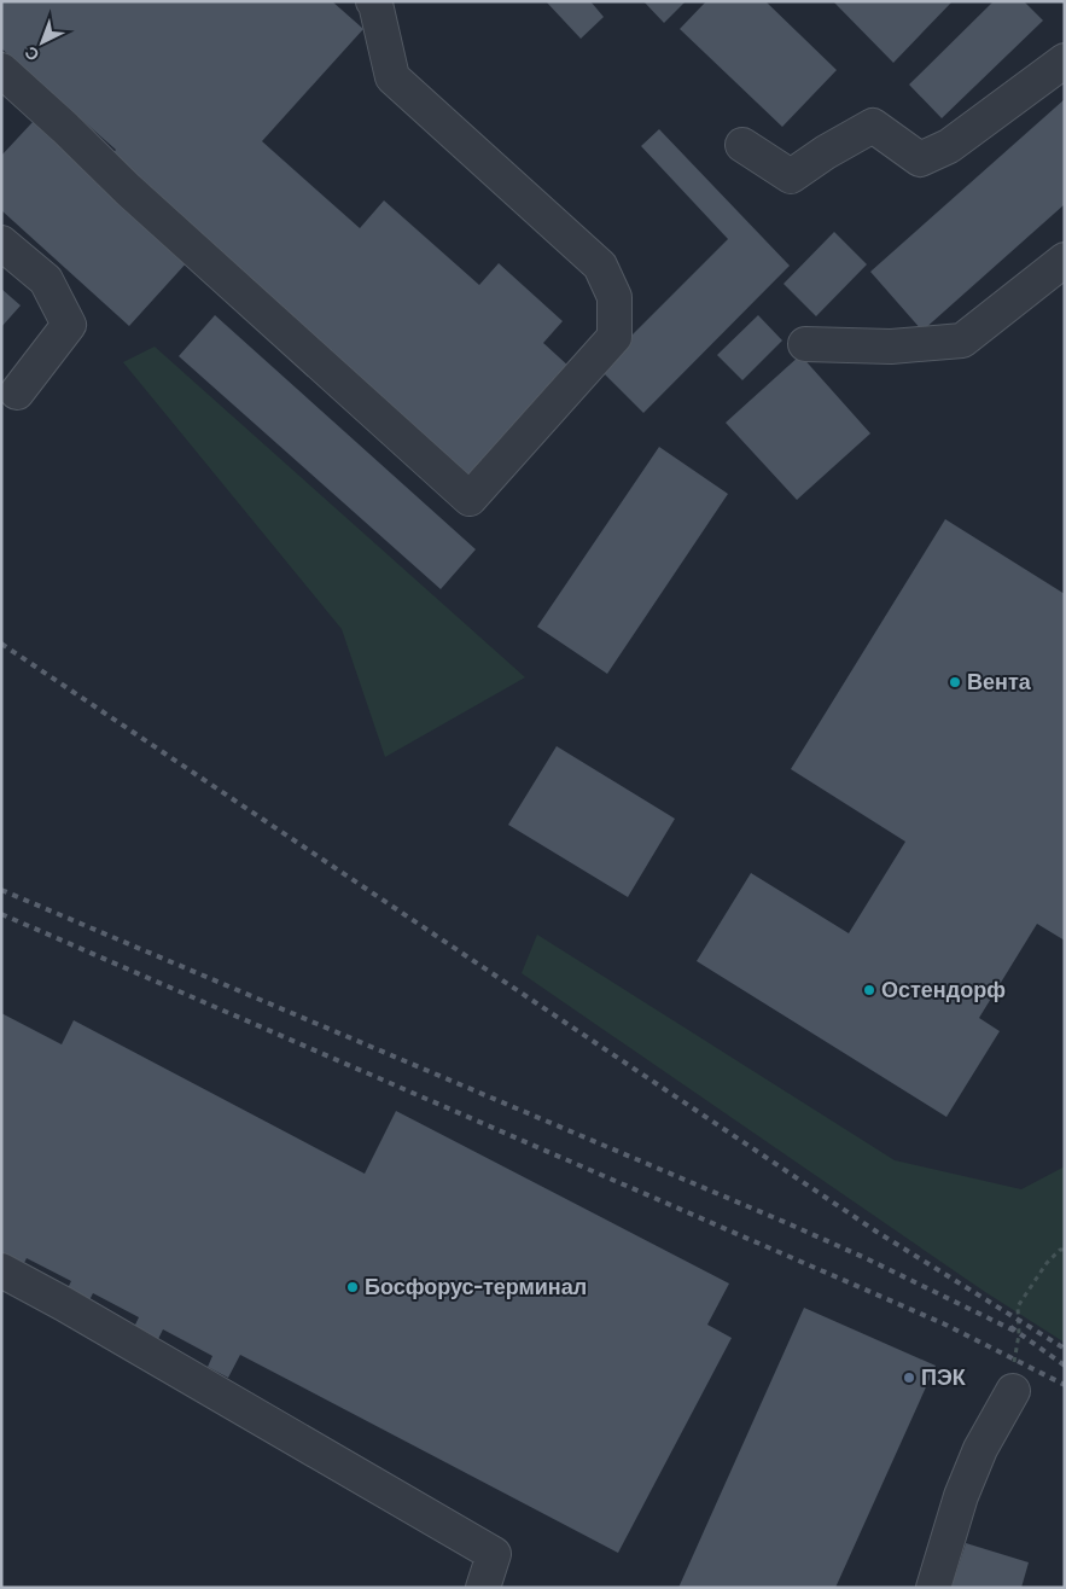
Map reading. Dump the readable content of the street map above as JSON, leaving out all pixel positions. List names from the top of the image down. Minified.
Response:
{"places":["Вента","Остендорф","Босфорус-терминал","ПЭК"],"north":"bottom left"}
